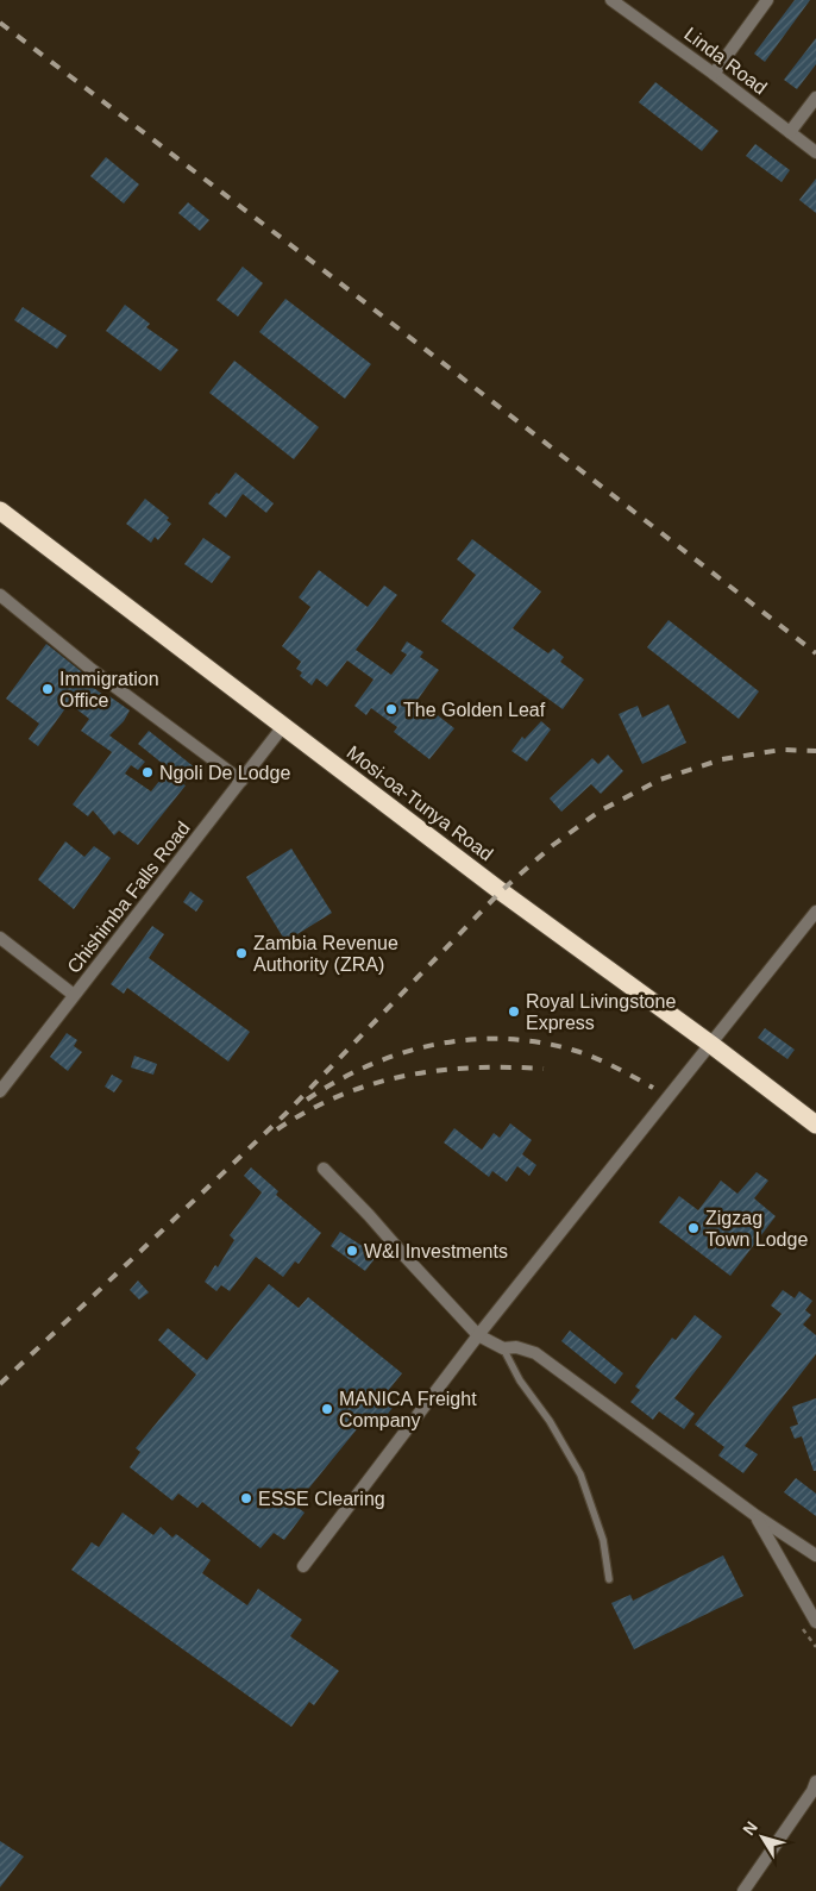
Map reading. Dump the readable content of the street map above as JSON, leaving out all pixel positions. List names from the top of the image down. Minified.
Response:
{"streets":{"highway":["Mosi-oa-Tunya Road"],"street":["Linda Road","Chishimba Falls Road"]},"crossings":[["Mosi-oa-Tunya Road","Chishimba Falls Road"]],"places":["Immigration Office","The Golden Leaf","Ngoli De Lodge","Zambia Revenue Authority (ZRA)","Royal Livingstone Express","Zigzag Town Lodge","W&I Investments","MANICA Freight Company","ESSE Clearing"],"north":"top left"}
